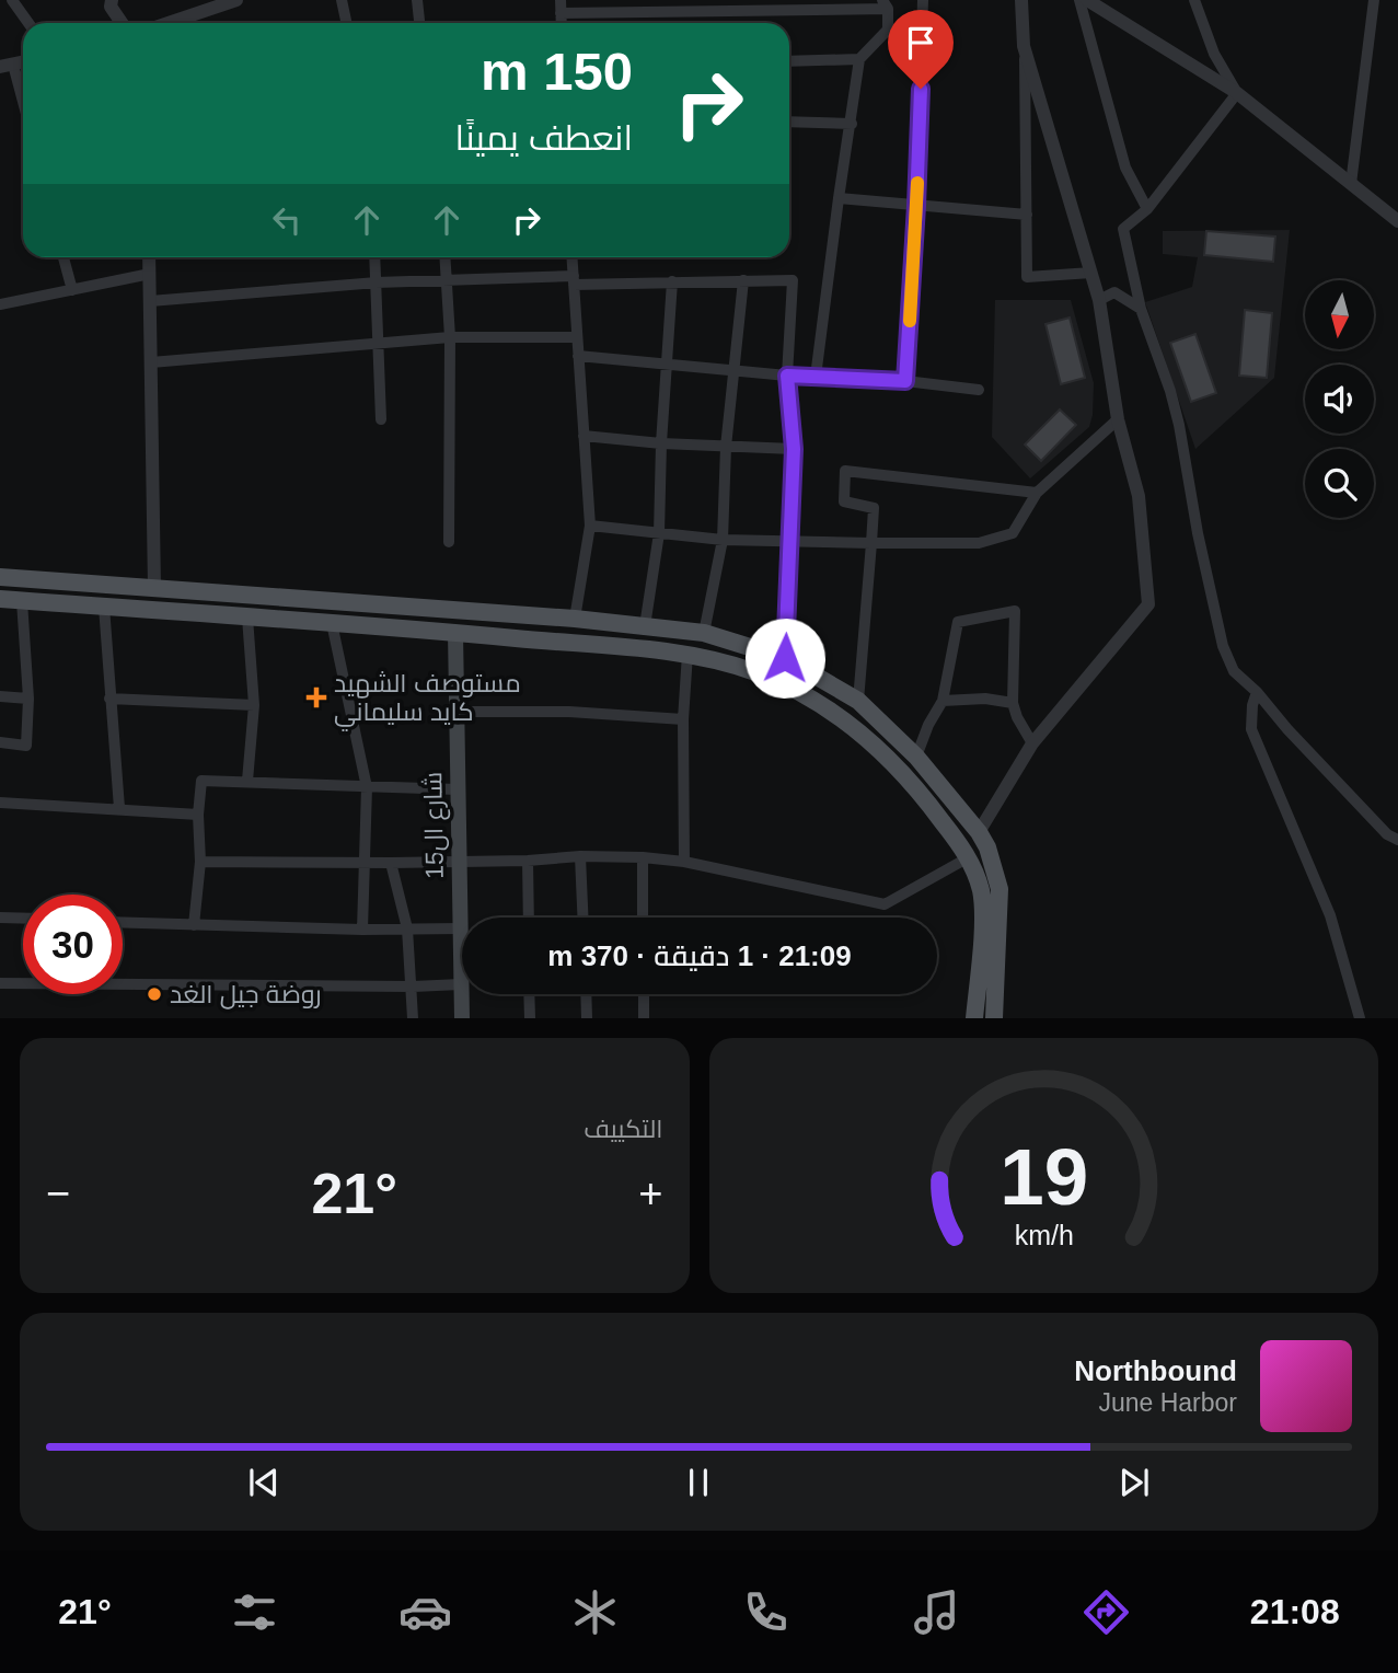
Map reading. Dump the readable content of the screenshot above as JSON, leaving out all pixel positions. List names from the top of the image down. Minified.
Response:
{"streets":{"main road":["شارع ال15"]},"places":{"health":["مستوصف الشهيد كايد سليماني"],"other":["روضة جيل الغد"]},"north":"bottom","page":{"turn":["150 m","انعطف يمينًا"],"limit":"30","trip":"21:09 · 1 دقيقة · 370 m","tile":"التكييف","heat":["−","21°","+"],"song":["Northbound","June Harbor"],"tabs":["21:08","21°"],"gauge":["19","km/h"]}}
